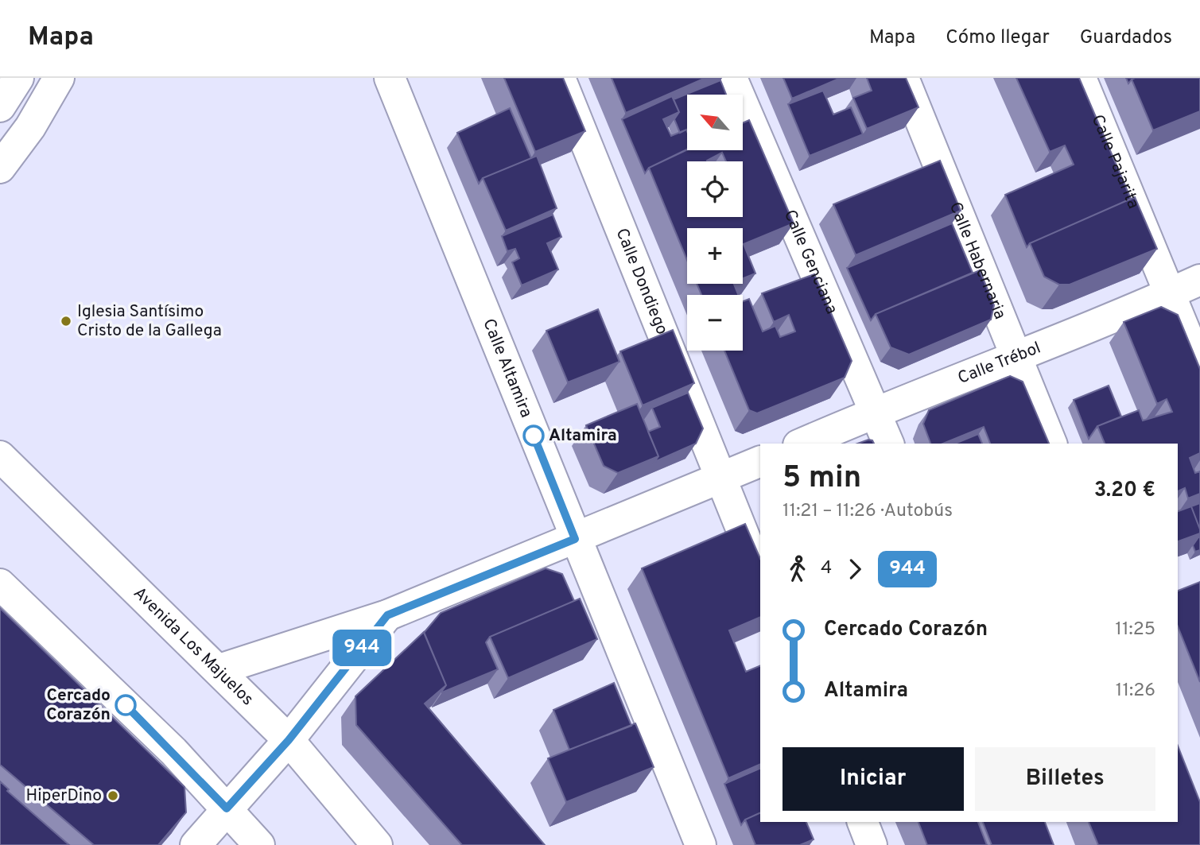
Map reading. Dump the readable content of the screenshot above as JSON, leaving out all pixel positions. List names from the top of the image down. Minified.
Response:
{"streets":{"street":["Calle Pajarita","Calle Genciana","Calle Habernaria","Calle Dondiego","Calle Trébol","Calle Altamira","Avenida Los Majuelos"]},"crossings":[["Calle Pajarita","Calle Trébol"],["Calle Genciana","Calle Trébol"],["Calle Habernaria","Calle Trébol"]],"places":["Iglesia Santísimo Cristo de la Gallega","Altamira","Cercado Corazón","HiperDino"],"lines":["bus line 944"],"north":"top left","page":{"header":"Mapa","nav":["Mapa","Cómo llegar","Guardados"],"on_map":"944","map_buttons":["+","−"],"heading":["5 min","11:21 – 11:26 · Autobús","3.20 €"],"legs":["4","944"],"list":[{"name":"Cercado Corazón","value":"11:25"},{"name":"Altamira","value":"11:26"}],"buttons":["Iniciar","Billetes"]}}
